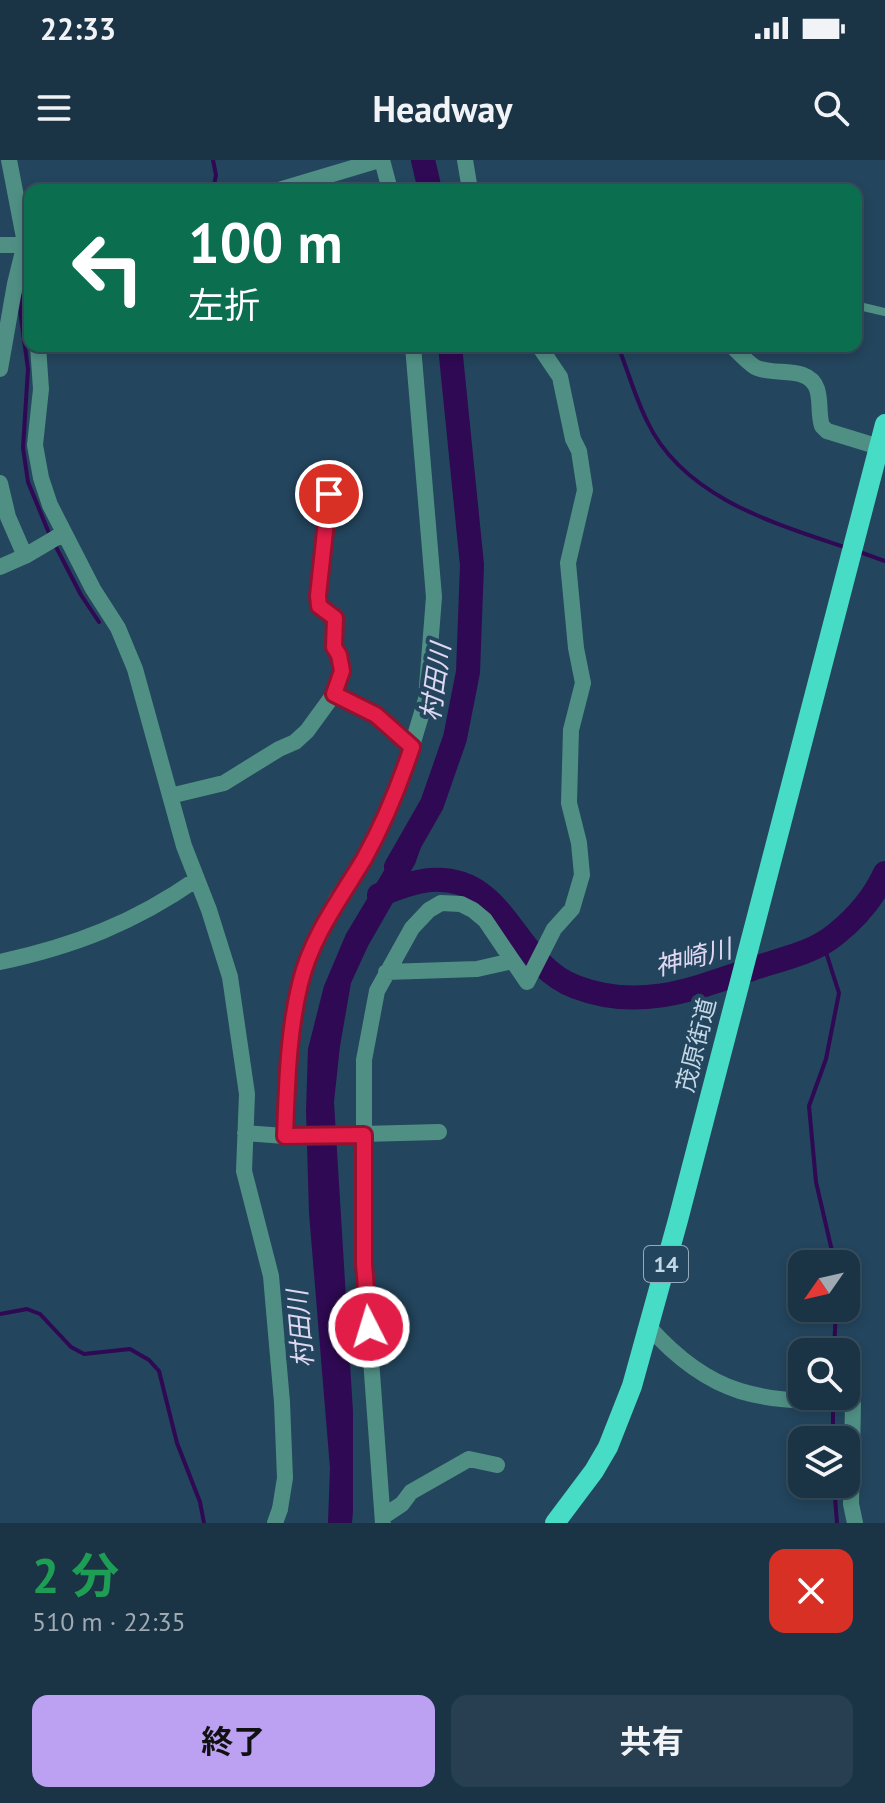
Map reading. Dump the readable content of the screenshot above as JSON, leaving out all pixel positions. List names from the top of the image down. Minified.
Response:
{"streets":{"main road":["茂原街道","14"]},"water":["村田川","神崎川"],"north":"bottom left","page":{"status":"22:33","header":"Headway","turn":["100 m","左折"],"heading":["2 分","510 m · 22:35"],"buttons":["終了","共有"]}}
